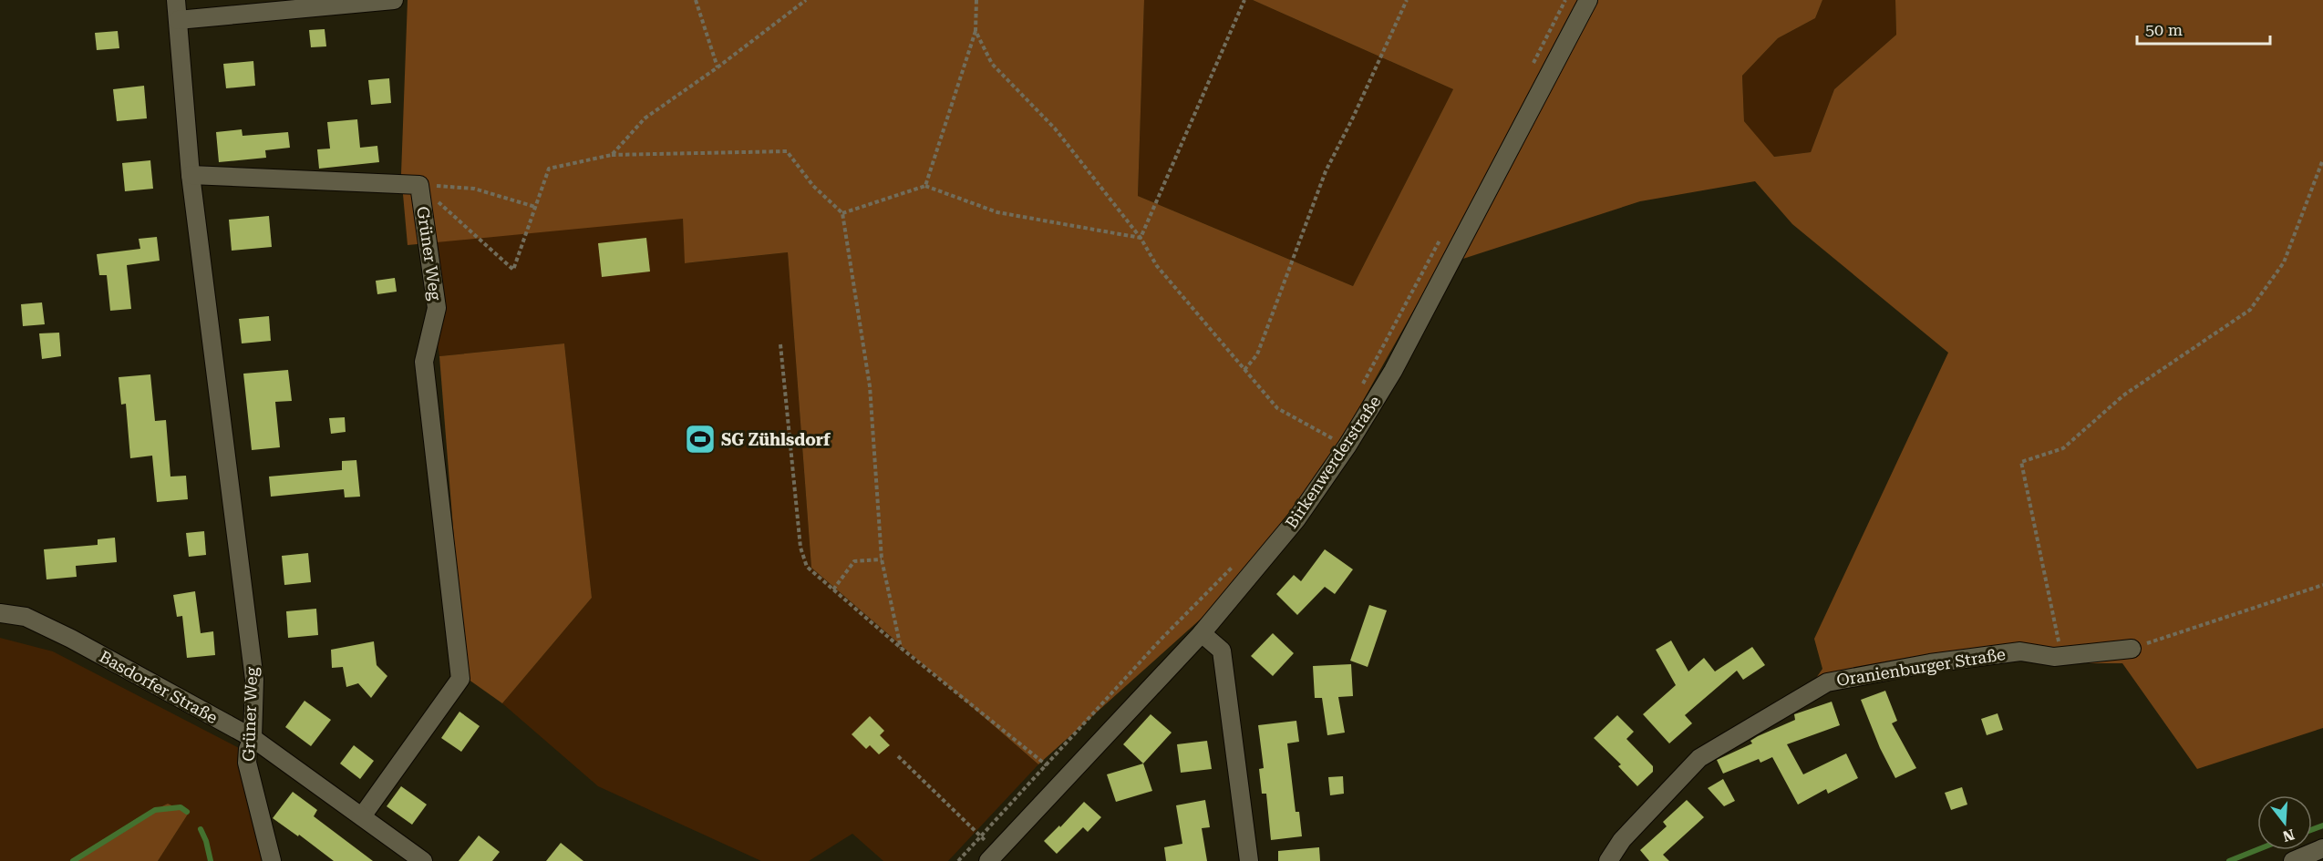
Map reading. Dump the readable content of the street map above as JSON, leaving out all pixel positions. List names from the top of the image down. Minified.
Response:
{"streets":{"street":["Grüner Weg","Birkenwerderstraße","Oranienburger Straße","Basdorfer Straße"]},"crossings":[["Grüner Weg","Basdorfer Straße"]],"places":{"sports":["SG Zühlsdorf"]},"scale_bar":"50 m","north":"bottom"}
